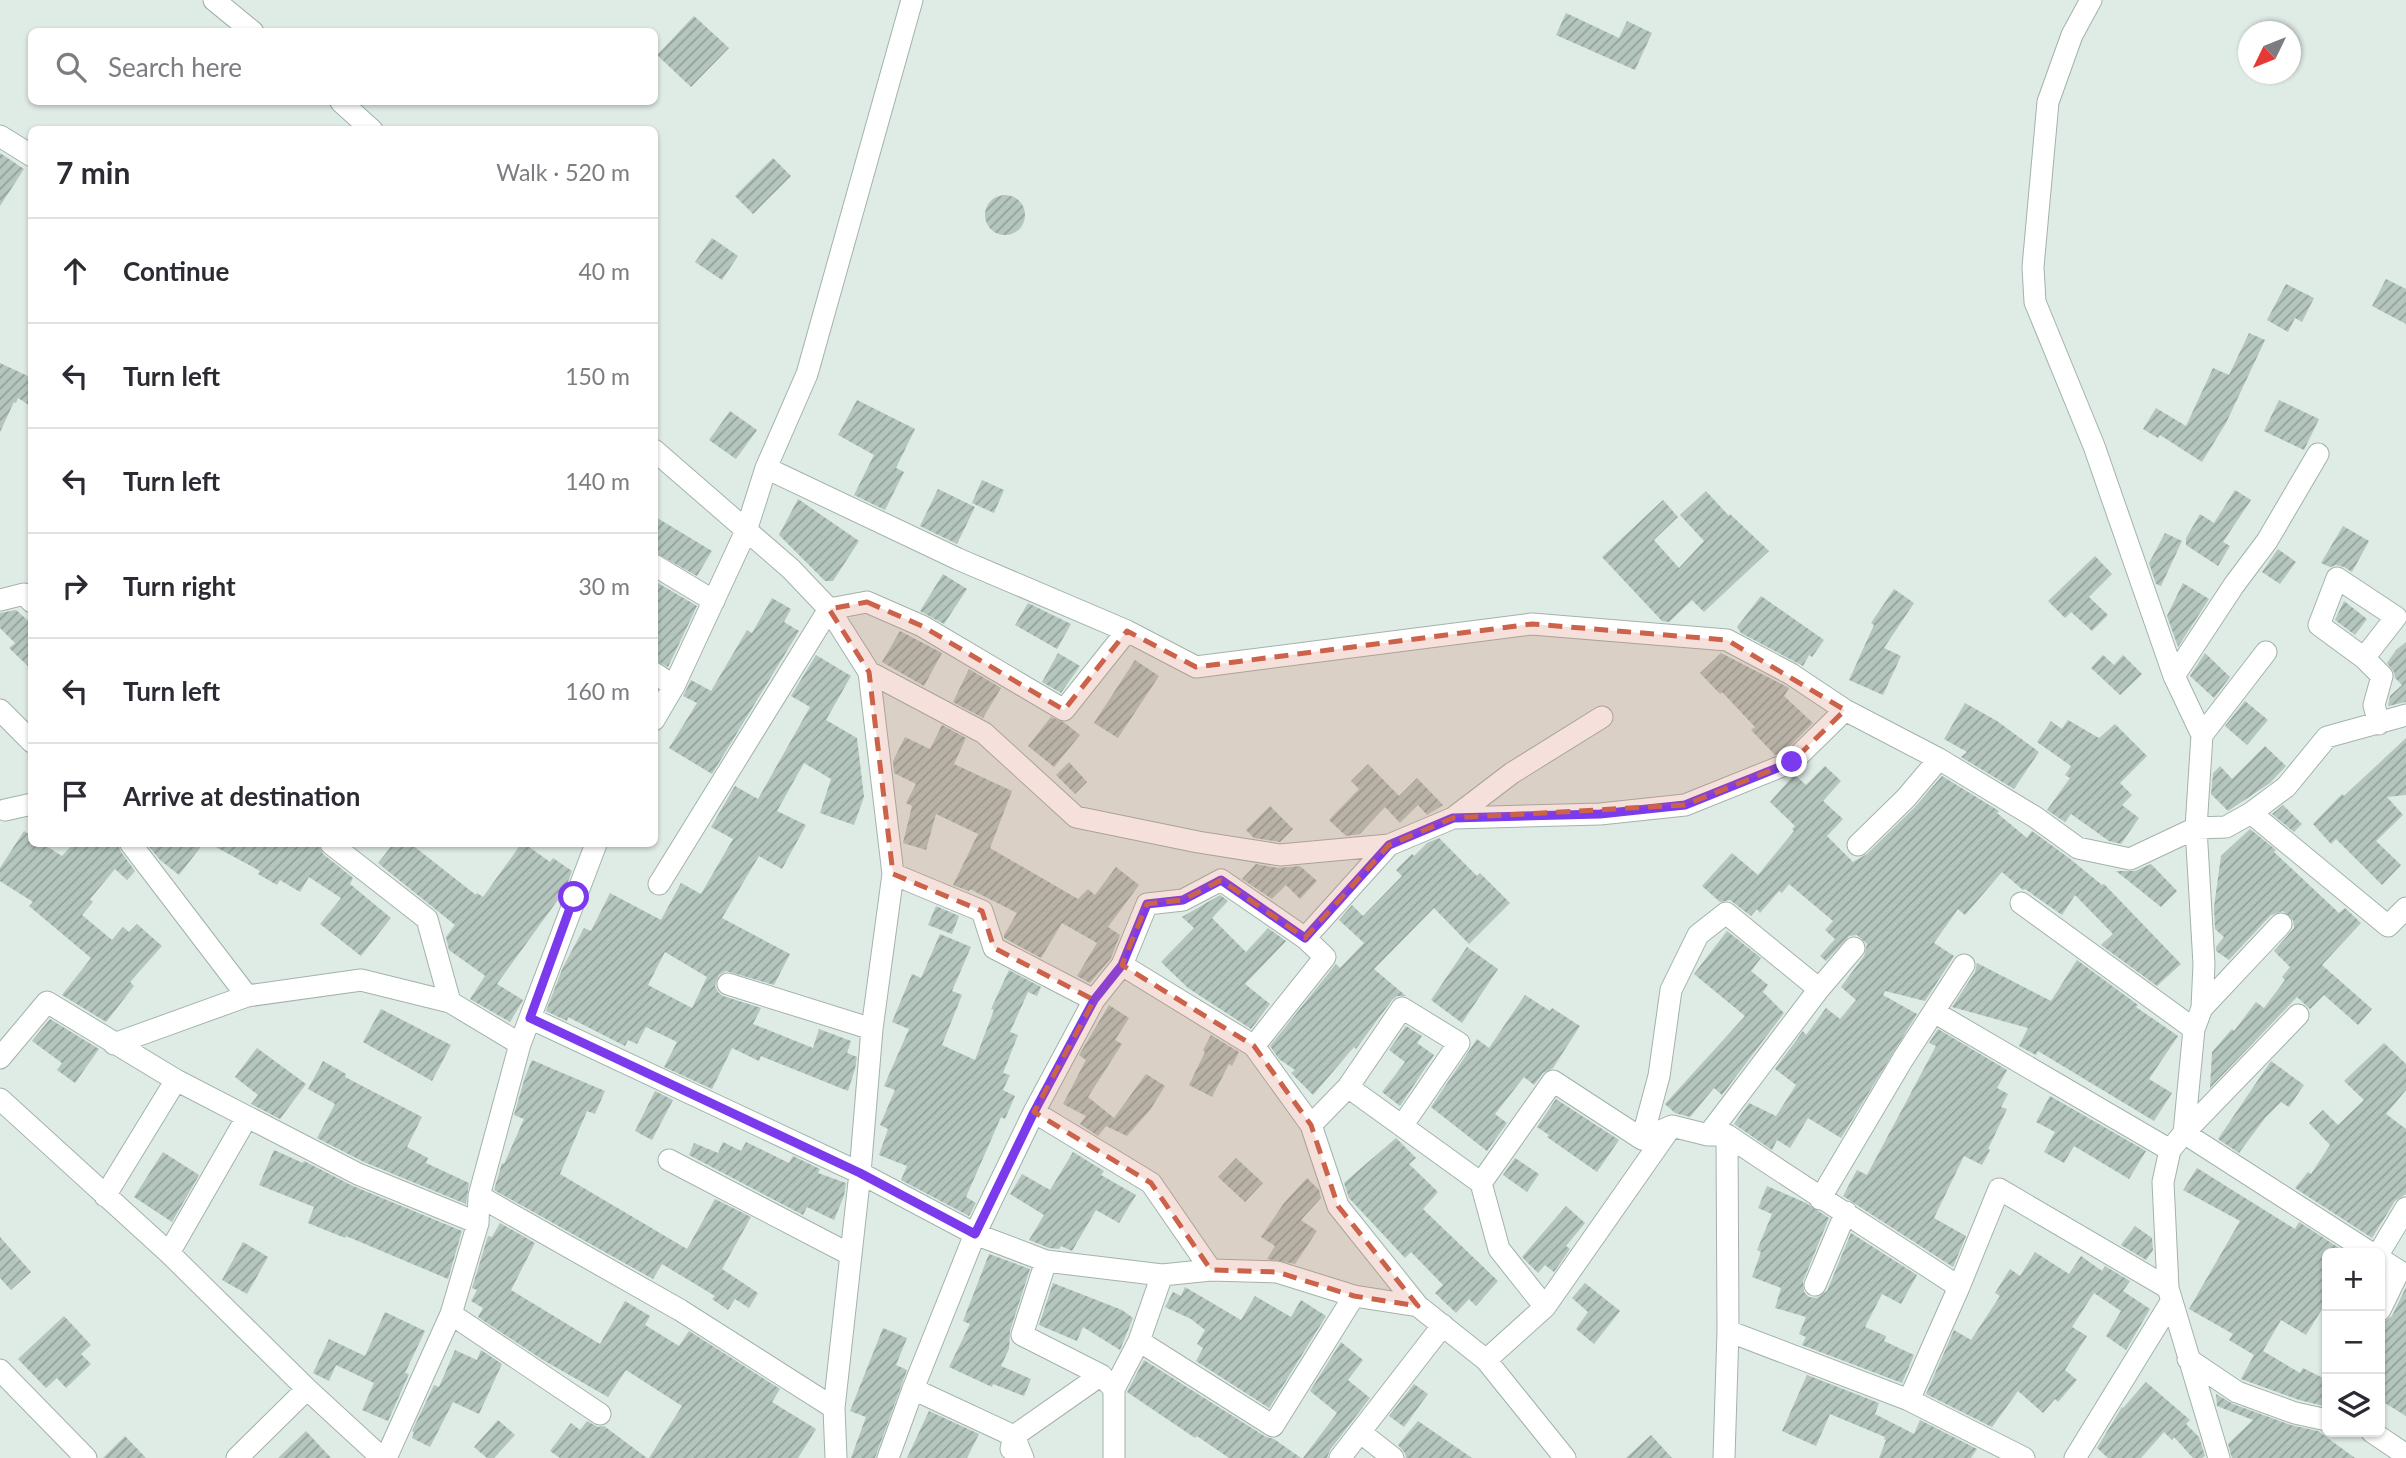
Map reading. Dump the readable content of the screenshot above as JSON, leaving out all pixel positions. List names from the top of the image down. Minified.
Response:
{"north":"bottom left","page":{"search":"Search here","heading":["7 min","Walk · 520 m"],"list":[["Continue","40 m"],["Turn left","150 m"],["Turn left","140 m"],["Turn right","30 m"],["Turn left","160 m"],"Arrive at destination"],"map_buttons":["+","−"]}}
